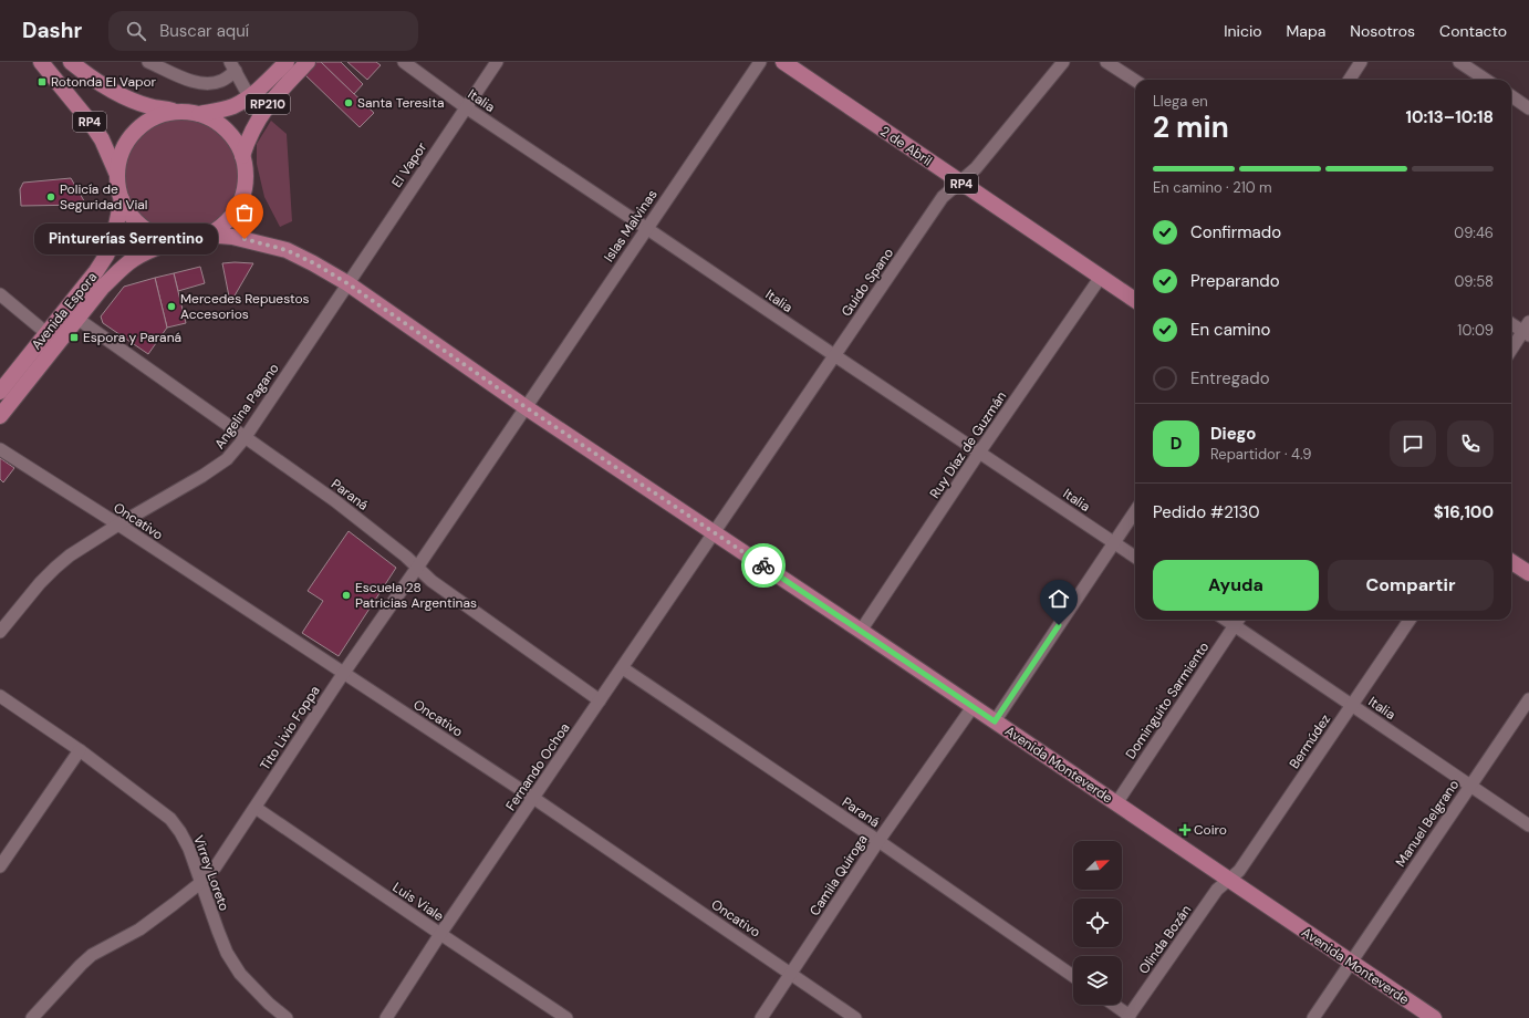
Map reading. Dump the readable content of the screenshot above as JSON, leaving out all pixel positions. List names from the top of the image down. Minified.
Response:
{"streets":{"main road":["RP210","RP4","2 de Abril","Avenida Espora","Avenida Monteverde"],"street":["Italia","El Vapor","Islas Malvinas","Guido Spano","Angelina Pagano","Ruy Díaz de Guzmán","Paraná","Oncativo","Dominguito Sarmiento","Tito Livio Foppa","Bermúdez","Fernando Ochoa","Manuel Belgrano","Virrey Loreto","Camila Quiroga","Luis Viale","Olinda Bozán"]},"crossings":[["Italia","El Vapor"],["Italia","Islas Malvinas"],["Italia","Guido Spano"],["Italia","Ruy Díaz de Guzmán"],["Italia","Dominguito Sarmiento"],["Italia","Bermúdez"],["Italia","Manuel Belgrano"],["RP210","RP4"],["RP210","Avenida Espora"],["RP210","Avenida Monteverde"],["RP4","Avenida Espora"],["RP4","Avenida Monteverde"],["2 de Abril","Guido Spano"],["2 de Abril","Ruy Díaz de Guzmán"],["El Vapor","Angelina Pagano"],["El Vapor","Avenida Monteverde"],["Islas Malvinas","Tito Livio Foppa"],["Islas Malvinas","Avenida Monteverde"],["Guido Spano","Avenida Monteverde"],["Guido Spano","Fernando Ochoa"],["Avenida Espora","Paraná"],["Avenida Espora","Avenida Monteverde"],["Angelina Pagano","Paraná"],["Angelina Pagano","Oncativo"],["Angelina Pagano","Avenida Monteverde"],["Ruy Díaz de Guzmán","Avenida Monteverde"],["Paraná","Tito Livio Foppa"],["Paraná","Fernando Ochoa"],["Paraná","Camila Quiroga"],["Oncativo","Tito Livio Foppa"],["Oncativo","Fernando Ochoa"],["Oncativo","Camila Quiroga"],["Dominguito Sarmiento","Avenida Monteverde"],["Tito Livio Foppa","Avenida Monteverde"],["Tito Livio Foppa","Virrey Loreto"],["Tito Livio Foppa","Luis Viale"],["Bermúdez","Avenida Monteverde"],["Bermúdez","Olinda Bozán"],["Avenida Monteverde","Fernando Ochoa"],["Avenida Monteverde","Manuel Belgrano"],["Avenida Monteverde","Camila Quiroga"],["Avenida Monteverde","Olinda Bozán"],["Fernando Ochoa","Luis Viale"]],"places":{"transit":["Rotonda El Vapor","Espora y Paraná"],"other":["Santa Teresita","Policía de Seguridad Vial","Pinturerías Serrentino","Mercedes Repuestos Accesorios","Escuela 28 Patricias Argentinas"],"health":["Coiro"]},"north":"top right","page":{"header":"Dashr","search":"Buscar aquí","nav":["Inicio","Mapa","Nosotros","Contacto"],"heading":["2 min","Llega en","10:13–10:18"],"panel":["Diego","Repartidor · 4.9","Pedido #2130","$16,100"],"bar":"En camino · 210 m","list":[["Confirmado","09:46"],["Preparando","09:58"],["En camino","10:09"],"Entregado"],"bubble":"Pinturerías Serrentino","round":"D","buttons":["Ayuda","Compartir"]}}
